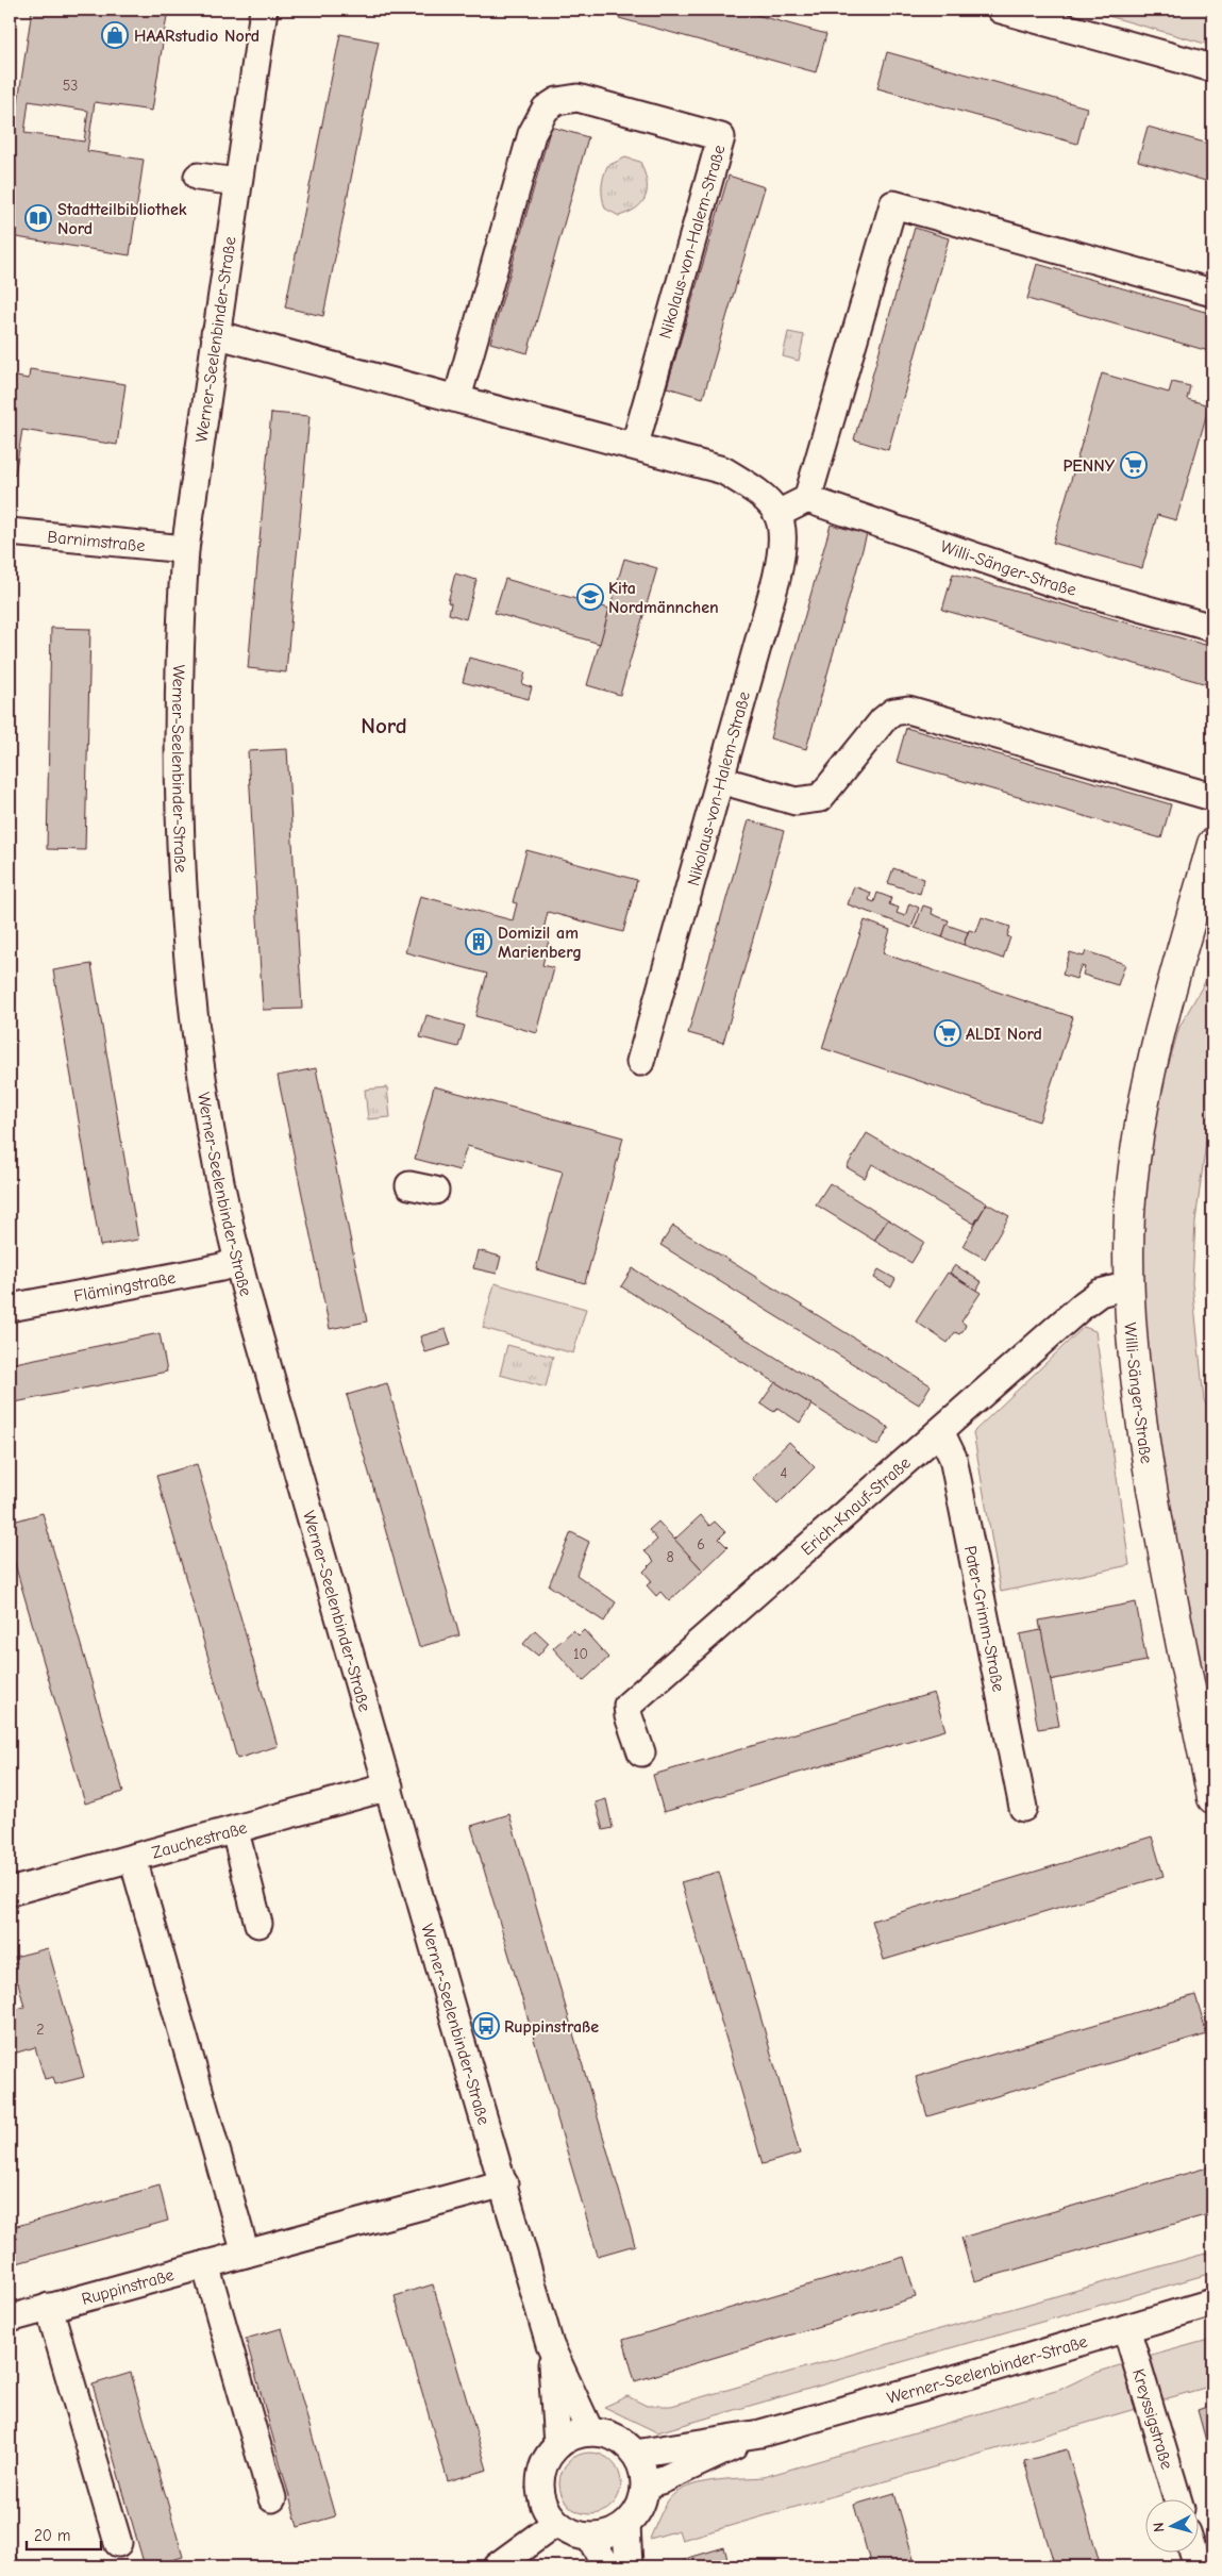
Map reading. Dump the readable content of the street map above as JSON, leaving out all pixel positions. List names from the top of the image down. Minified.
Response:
{"streets":{"main road":["Willi-Sänger-Straße"],"street":["Nikolaus-von-Halem-Straße","Werner-Seelenbinder-Straße","Barnimstraße","Flämingstraße","Erich-Knauf-Straße","Pater-Grimm-Straße","Zauchestraße","Ruppinstraße","Kreyssigstraße"]},"crossings":[["Nikolaus-von-Halem-Straße","Werner-Seelenbinder-Straße"],["Werner-Seelenbinder-Straße","Barnimstraße"],["Werner-Seelenbinder-Straße","Flämingstraße"],["Werner-Seelenbinder-Straße","Zauchestraße"],["Werner-Seelenbinder-Straße","Ruppinstraße"],["Werner-Seelenbinder-Straße","Kreyssigstraße"],["Willi-Sänger-Straße","Erich-Knauf-Straße"],["Erich-Knauf-Straße","Pater-Grimm-Straße"]],"districts":["Nord"],"places":{"shop":["HAARstudio Nord"],"library":["Stadtteilbibliothek Nord"],"supermarket":["PENNY","ALDI Nord"],"school or university":["Kita Nordmännchen"],"building":["Domizil am Marienberg"],"bus stop":["Ruppinstraße"]},"house_numbers":["53","4","6","8","10","2"],"scale_bar":"20 m","north":"left"}
